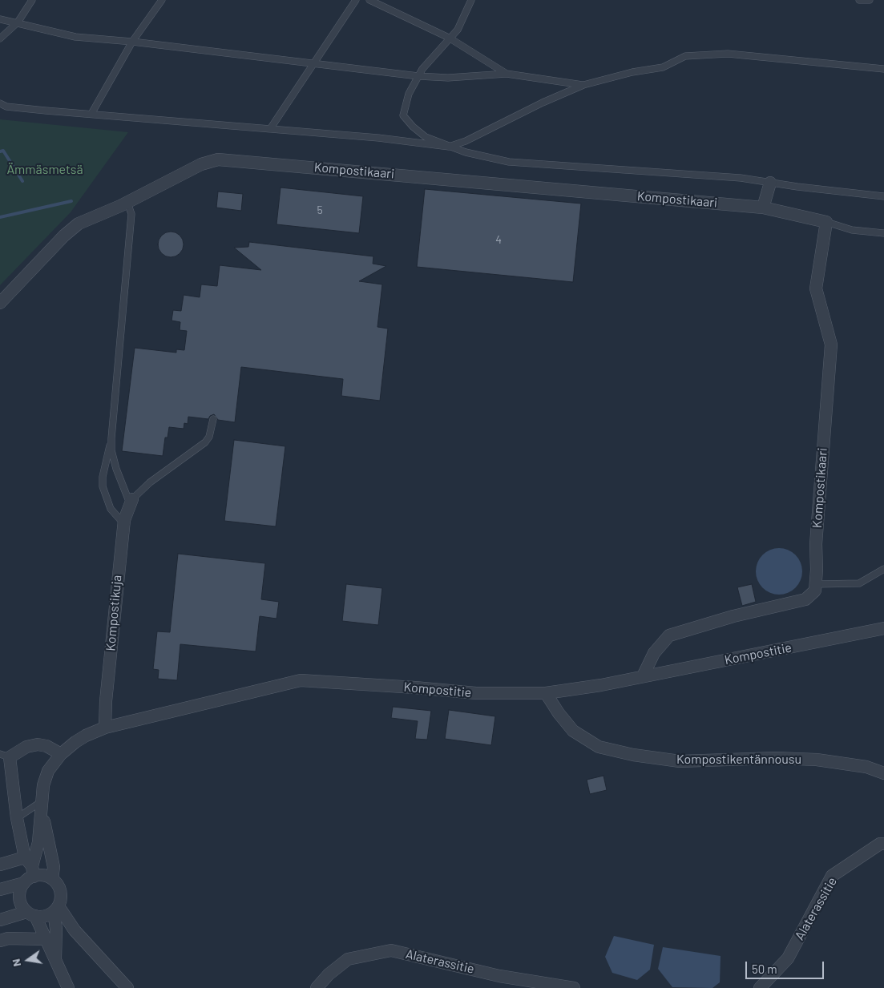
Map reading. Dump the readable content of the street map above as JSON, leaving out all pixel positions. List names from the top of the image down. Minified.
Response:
{"streets":{"street":["Kompostikaari","Kompostikuja","Kompostitie","Kompostikentännousu","Alaterassitie"]},"crossings":[["Kompostikuja","Kompostitie"],["Kompostitie","Kompostikentännousu"]],"parks":["Ämmäsmetsä"],"house_numbers":["5","4"],"scale_bar":"50 m","north":"left"}
